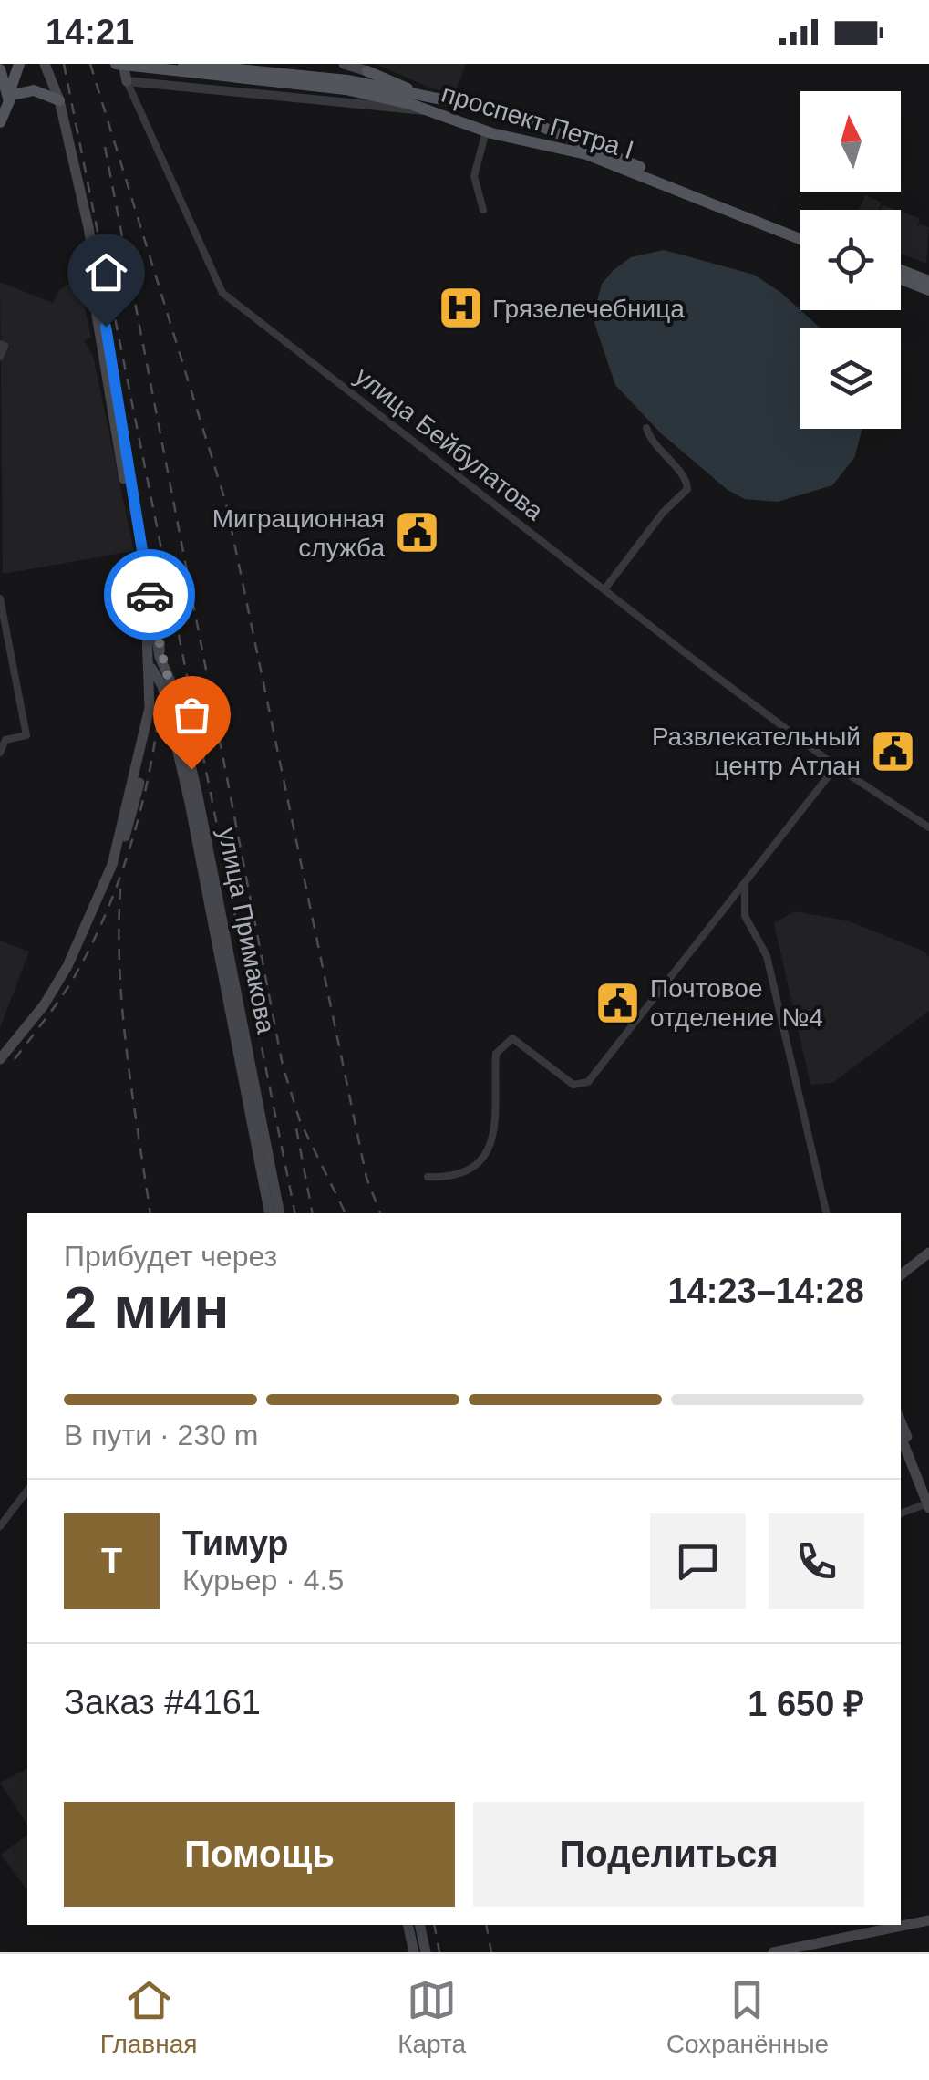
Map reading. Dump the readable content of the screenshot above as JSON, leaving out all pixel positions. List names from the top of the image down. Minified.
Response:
{"streets":{"main road":["проспект Петра I","улица Примакова"],"street":["улица Бейбулатова"]},"crossings":[["проспект Петра I","улица Бейбулатова"]],"places":{"hospital":["Грязелечебница"],"public building":["Миграционная служба","Развлекательный центр Атлан","Почтовое отделение №4"]},"north":"top","page":{"status":"14:21","heading":["2 мин","Прибудет через","14:23–14:28"],"panel":["Тимур","Курьер · 4.5","Заказ #4161","1 650 ₽"],"bar":"В пути · 230 m","round":"Т","buttons":["Помощь","Поделиться"],"tabs":["Главная","Карта","Сохранённые"]}}
